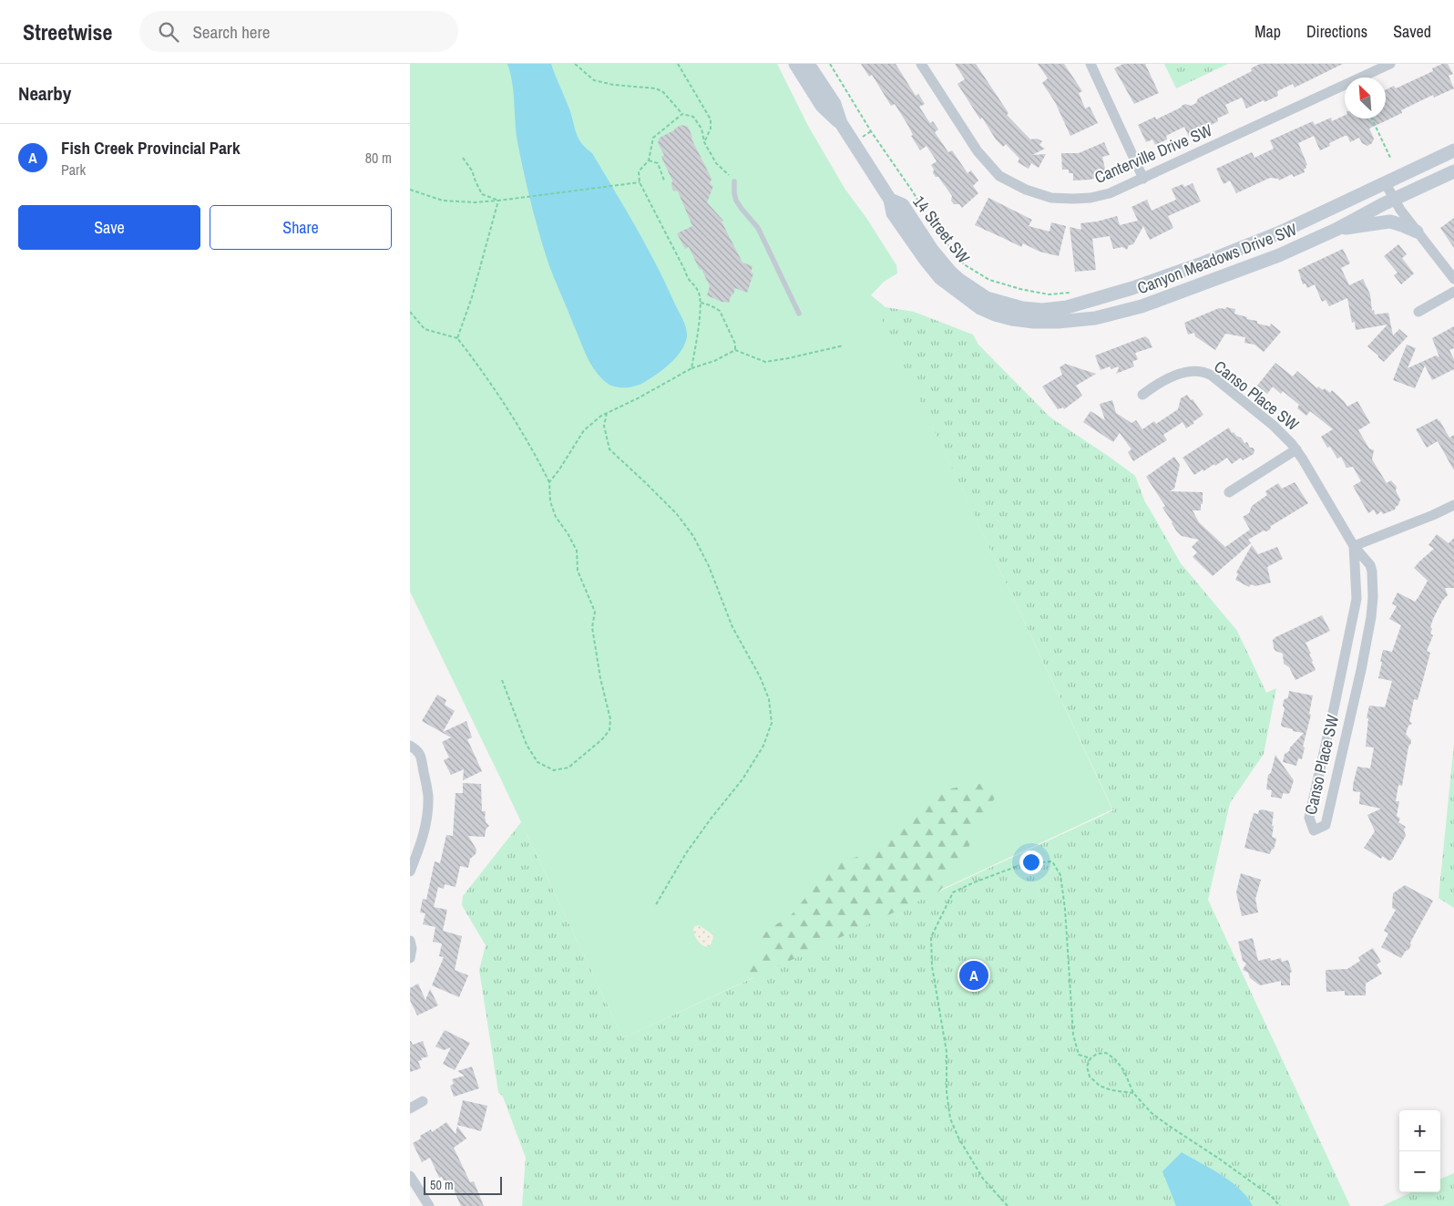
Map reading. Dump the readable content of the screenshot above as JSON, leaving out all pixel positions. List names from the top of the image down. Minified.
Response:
{"streets":{"main road":["14 Street SW","Canyon Meadows Drive SW"],"street":["Canterville Drive SW","Canso Place SW"]},"crossings":[["14 Street SW","Canyon Meadows Drive SW"]],"scale_bar":"50 m","north":"top left","page":{"header":"Streetwise","search":"Search here","nav":["Map","Directions","Saved"],"heading":"Nearby","list":[{"mark":"A","name":"Fish Creek Provincial Park","note":"Park","value":"80 m"}],"buttons":["Save","Share"],"pins":"A","map_buttons":["+","−"],"scale":"50 m"}}
